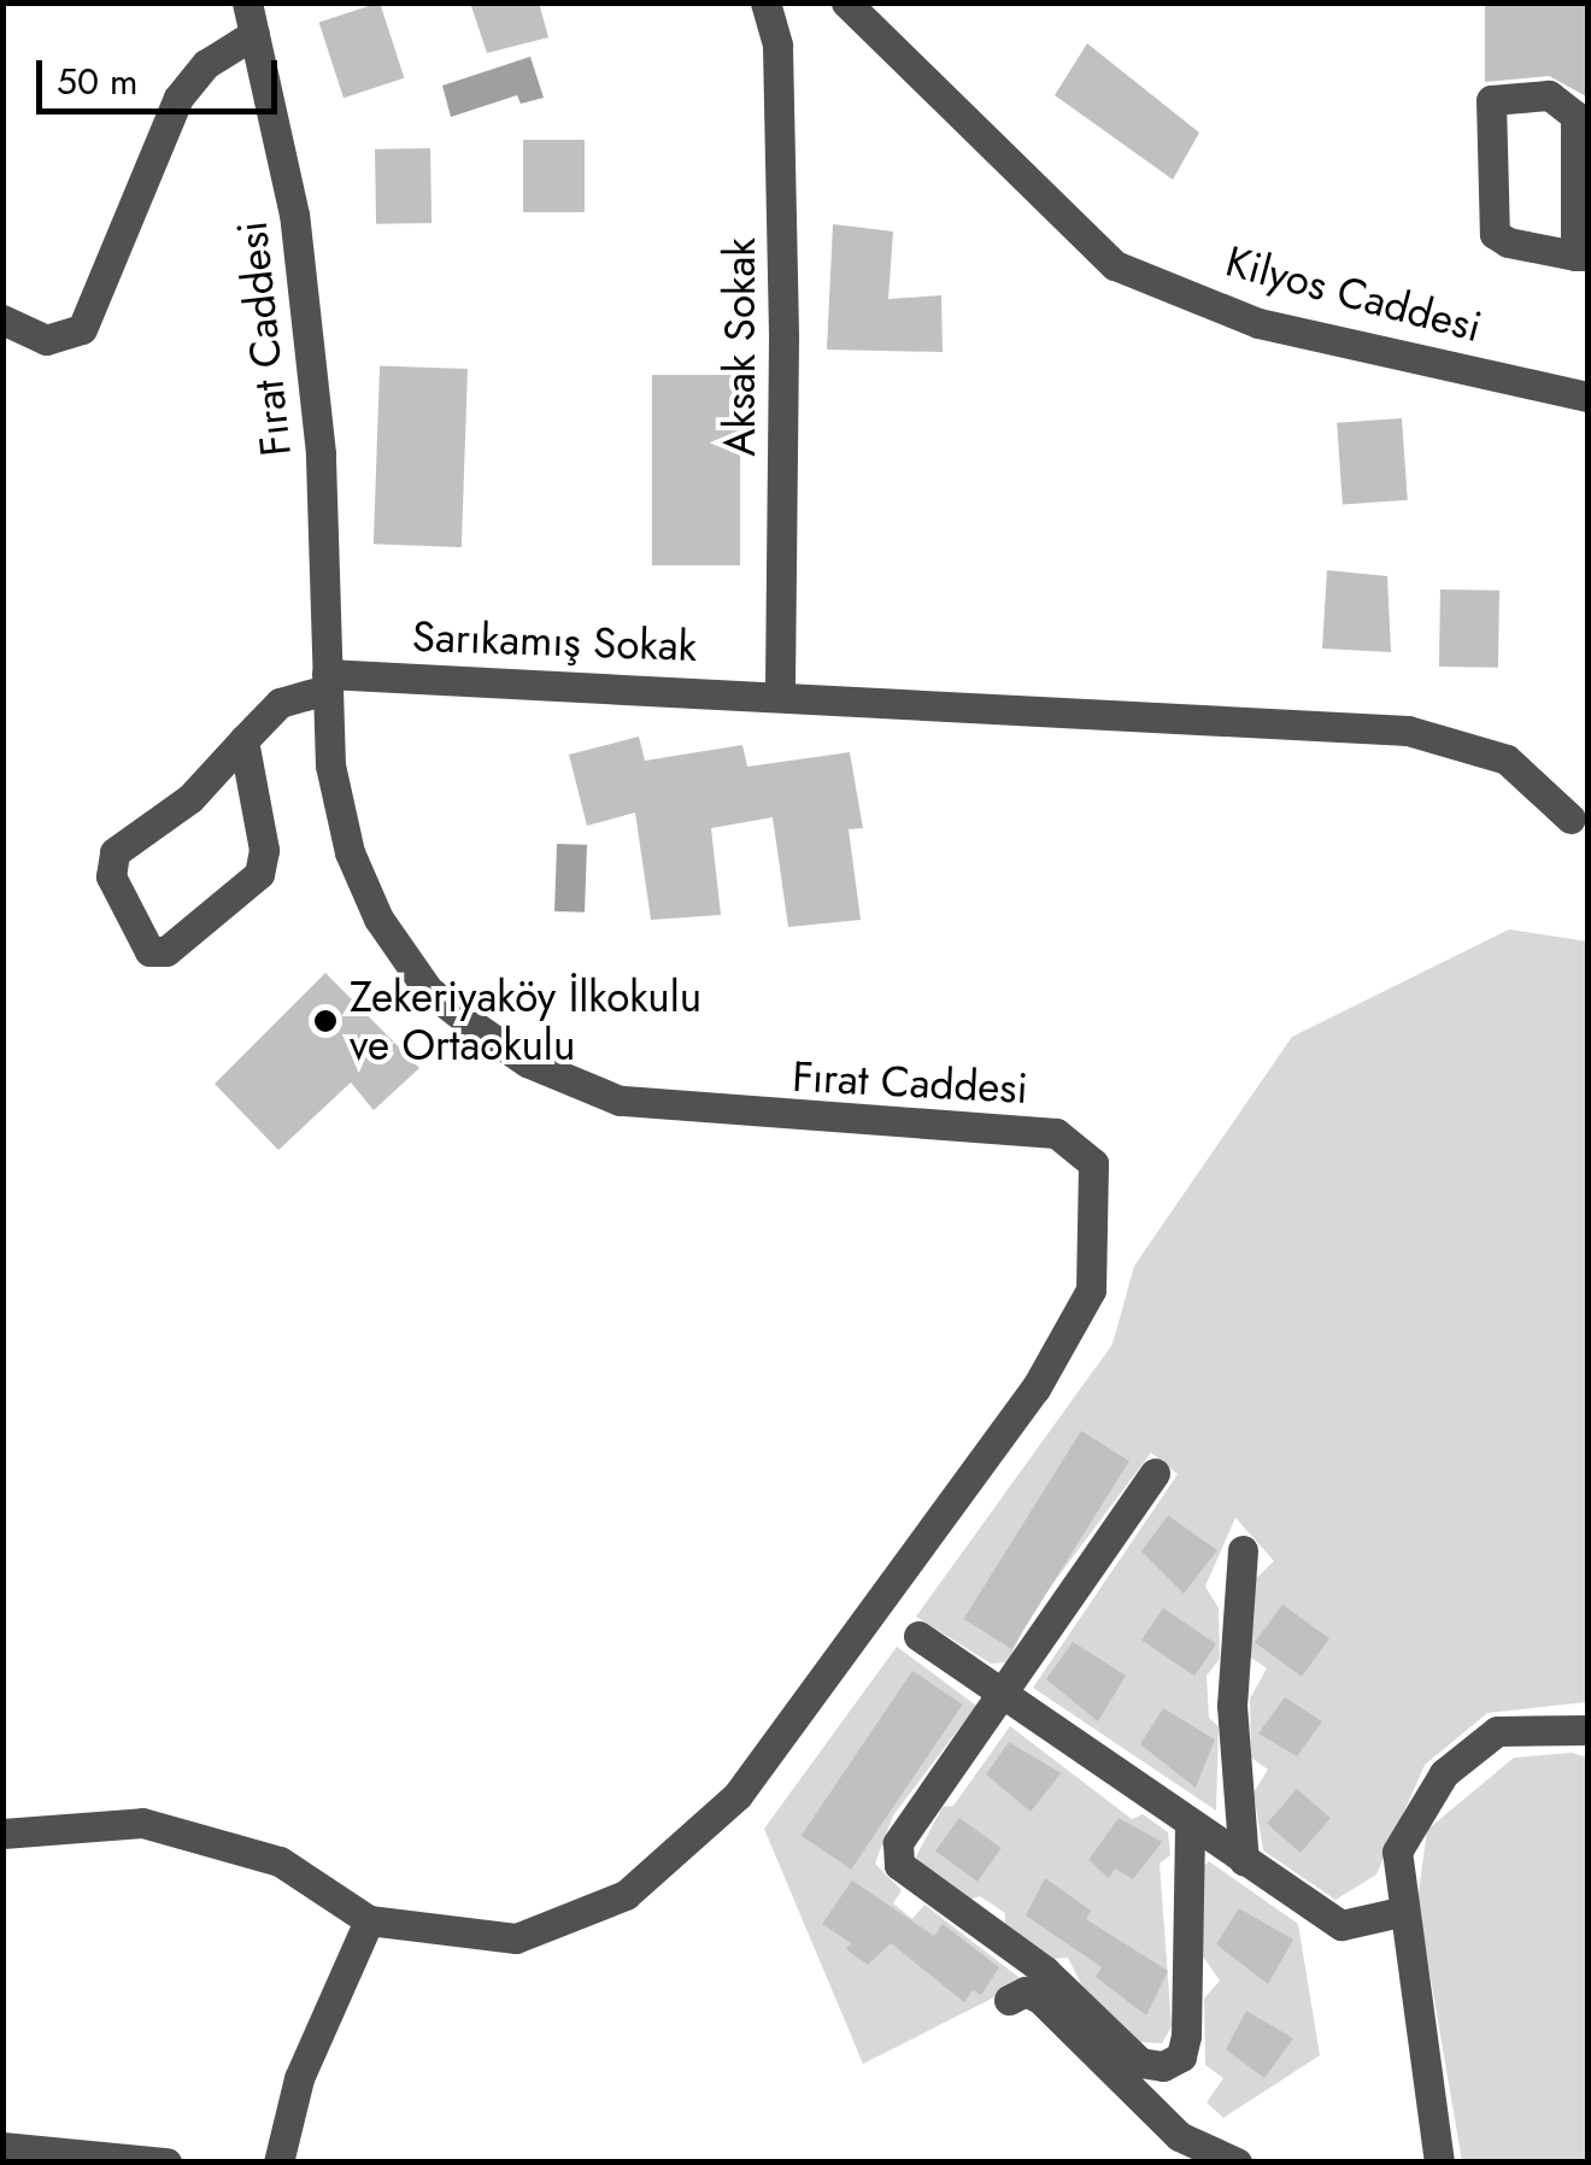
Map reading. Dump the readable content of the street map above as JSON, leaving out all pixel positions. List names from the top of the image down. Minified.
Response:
{"streets":{"street":["Kilyos Caddesi","Fırat Caddesi","Aksak Sokak","Sarıkamış Sokak"]},"crossings":[["Fırat Caddesi","Sarıkamış Sokak"],["Aksak Sokak","Sarıkamış Sokak"]],"places":["Zekeriyaköy İlkokulu ve Ortaokulu"],"scale_bar":"50 m"}
